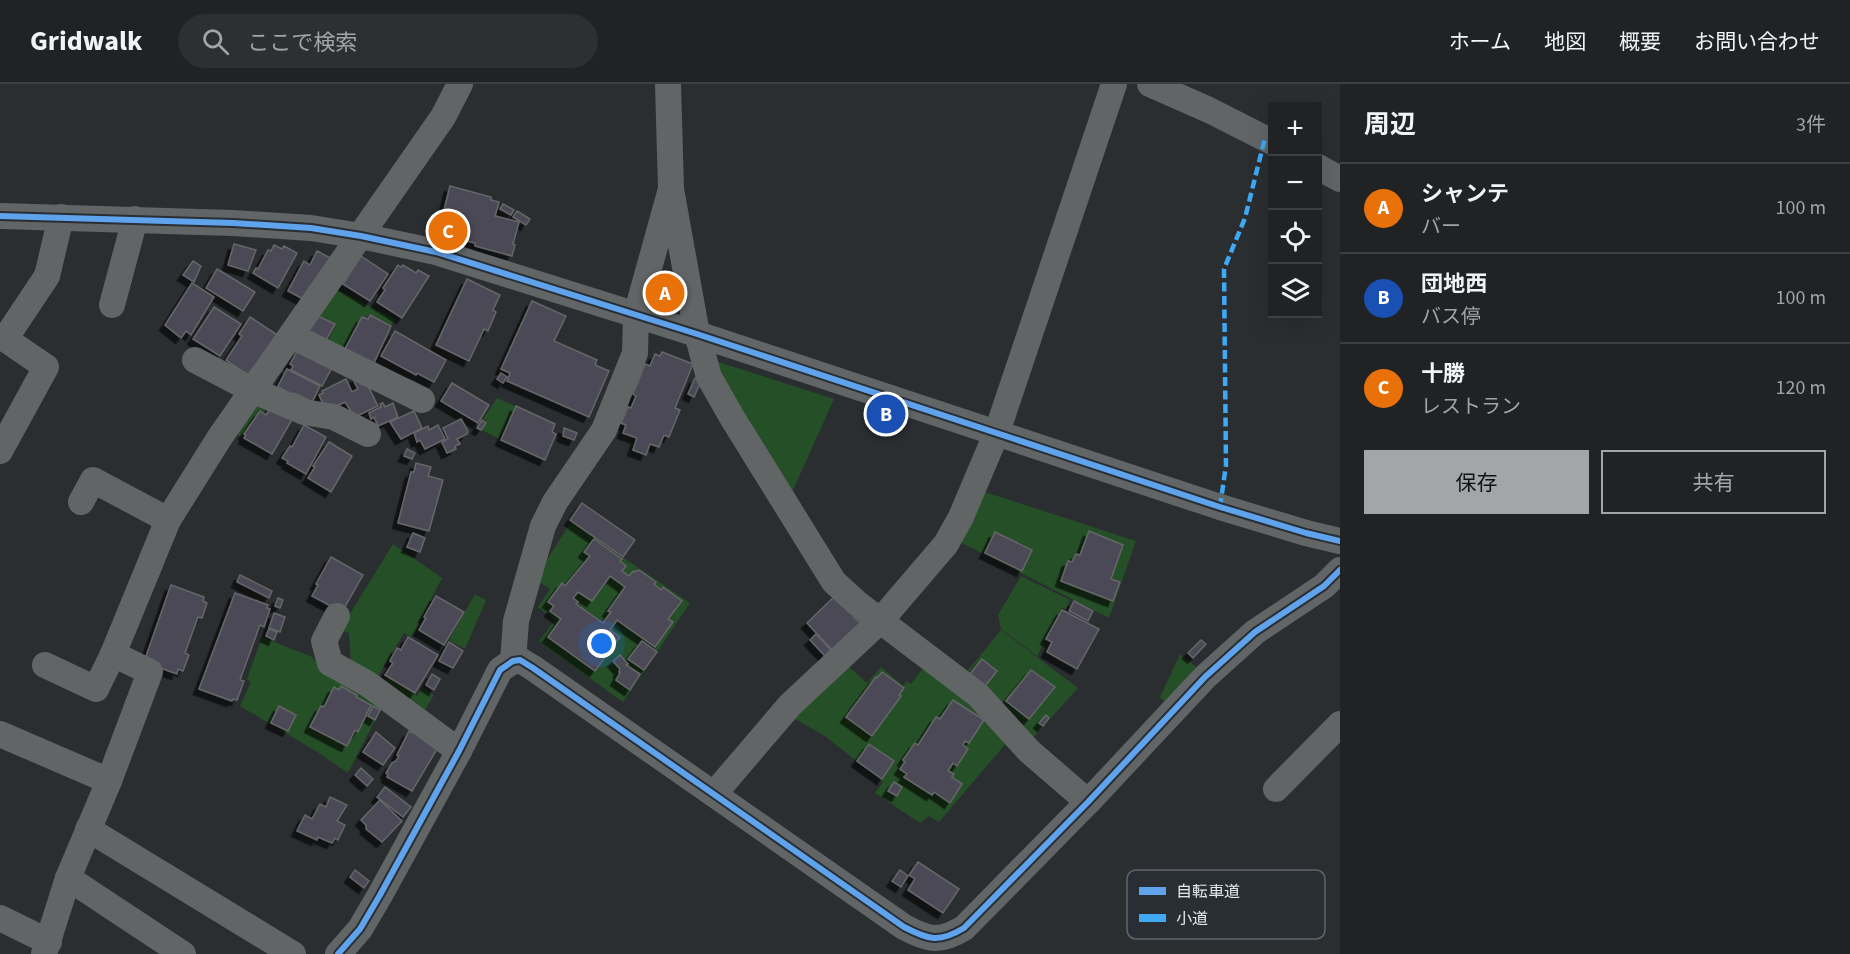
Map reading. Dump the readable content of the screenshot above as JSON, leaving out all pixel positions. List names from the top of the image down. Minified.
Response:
{"legend":["自転車道","小道"],"page":{"header":"Gridwalk","search":"ここで検索","nav":["ホーム","地図","概要","お問い合わせ"],"heading":["周辺","3件"],"map_buttons":["+","−"],"list":[{"mark":"A","name":"シャンテ","note":"バー","value":"100 m"},{"mark":"B","name":"団地西","note":"バス停","value":"100 m"},{"mark":"C","name":"十勝","note":"レストラン","value":"120 m"}],"pins":["C","A","B"],"buttons":["保存","共有"]}}
